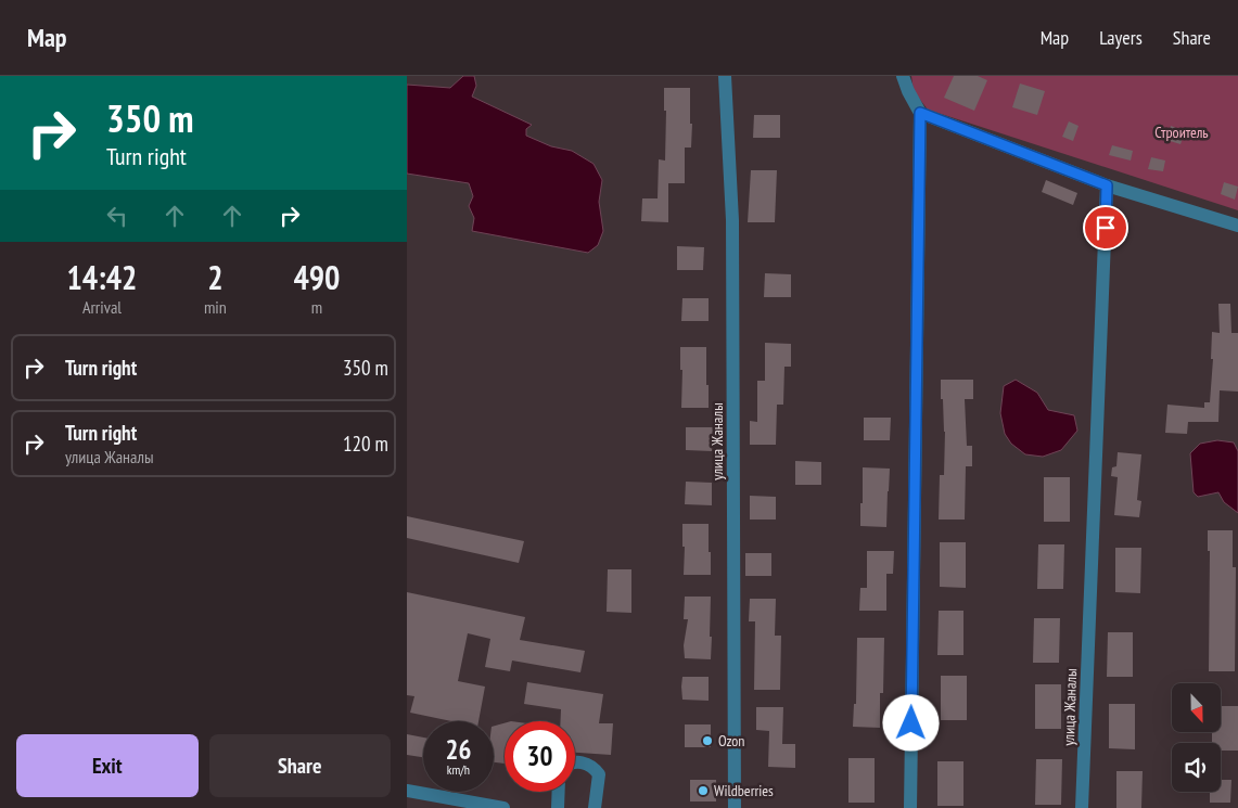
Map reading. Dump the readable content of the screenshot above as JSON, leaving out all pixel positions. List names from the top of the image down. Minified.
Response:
{"streets":{"street":["улица Жаналы"]},"parks":["Строитель"],"places":["Ozon","Wildberries"],"north":"bottom","page":{"header":"Map","nav":["Map","Layers","Share"],"turn":["350 m","Turn right"],"eta":["14:42","Arrival","2","min","490","m"],"list":[{"name":"Turn right","value":"350 m"},{"name":"Turn right","note":"улица Жаналы","value":"120 m"}],"speed":"26 km/h","limit":"30","buttons":["Exit","Share"]}}
